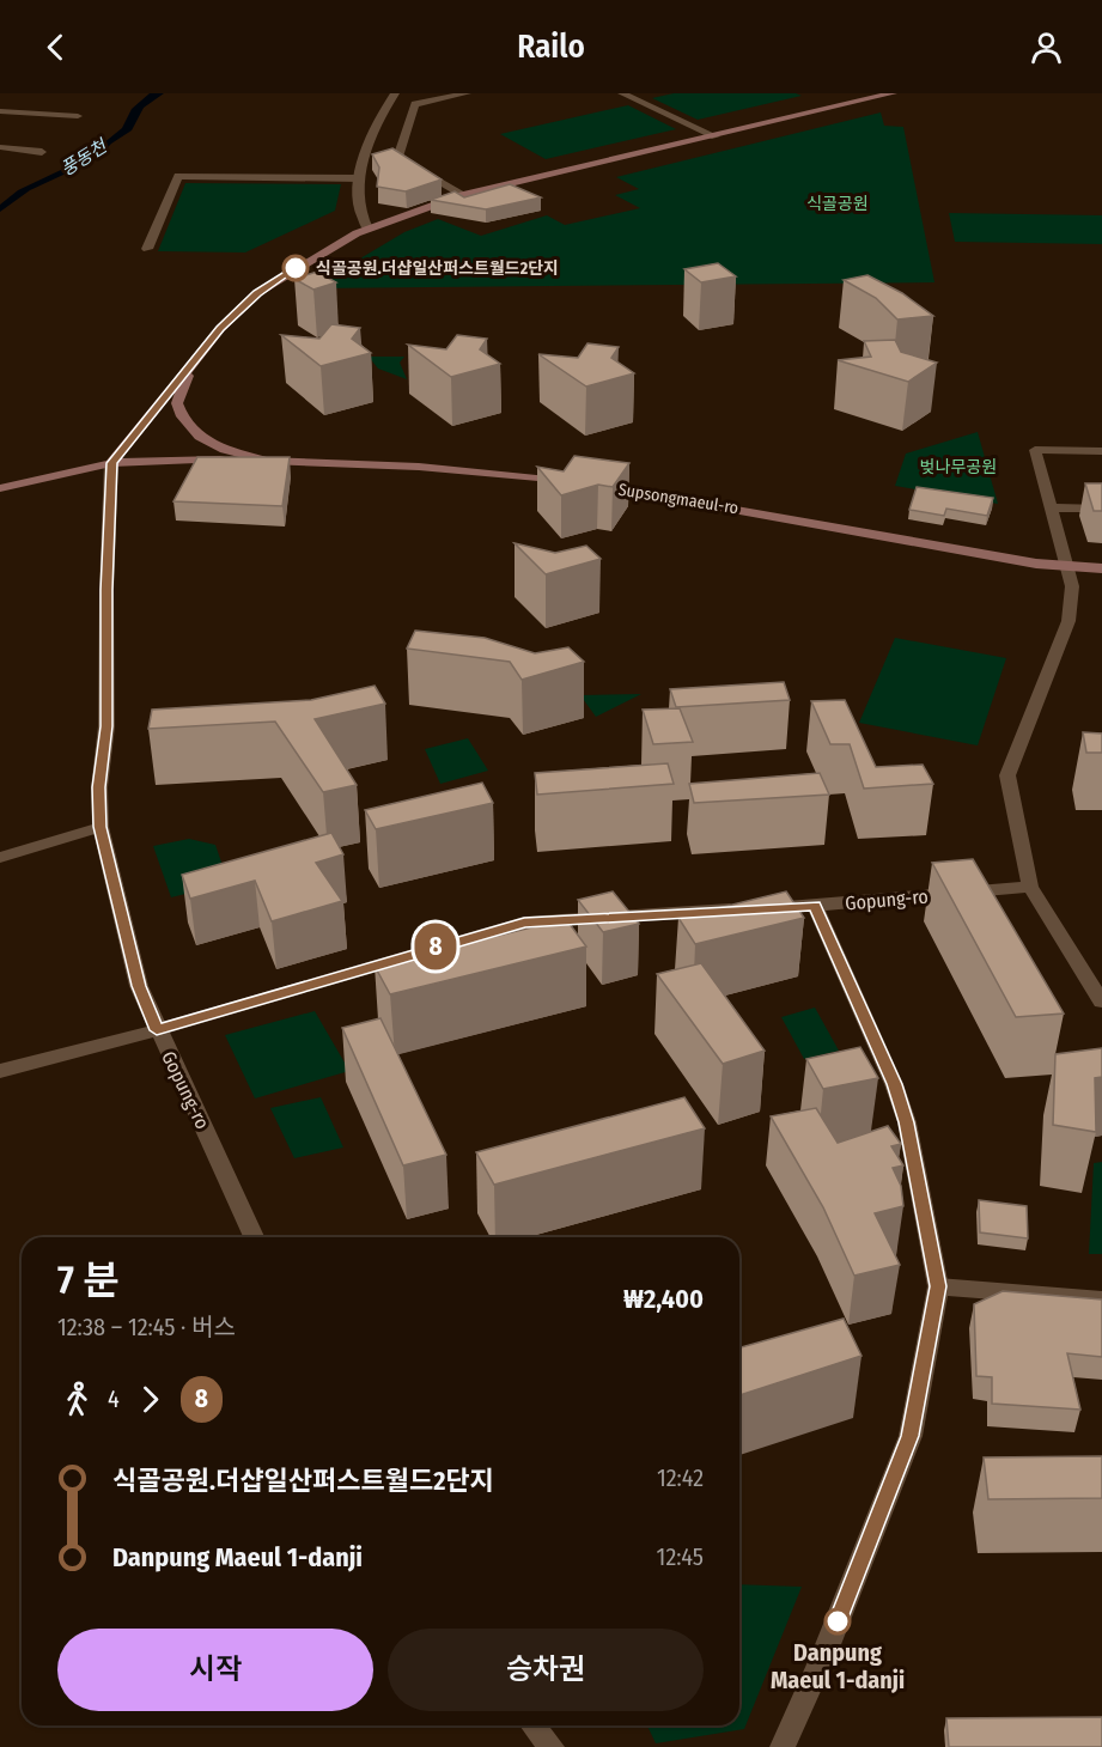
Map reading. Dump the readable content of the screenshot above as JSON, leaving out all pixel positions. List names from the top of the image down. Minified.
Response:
{"streets":{"main road":["Supsongmaeul-ro"],"street":["Gopung-ro"]},"crossings":[["Supsongmaeul-ro","Gopung-ro"]],"water":["풍동천"],"parks":["식골공원","벚나무공원"],"places":["식골공원.더샵일산퍼스트월드2단지","Danpung Maeul 1-danji"],"lines":["bus line 8"],"page":{"header":"Railo","on_map":"8","heading":["7 분","12:38 – 12:45 · 버스","₩2,400"],"legs":["4","8"],"list":[{"name":"식골공원.더샵일산퍼스트월드2단지","value":"12:42"},{"name":"Danpung Maeul 1-danji","value":"12:45"}],"buttons":["시작","승차권"]}}
